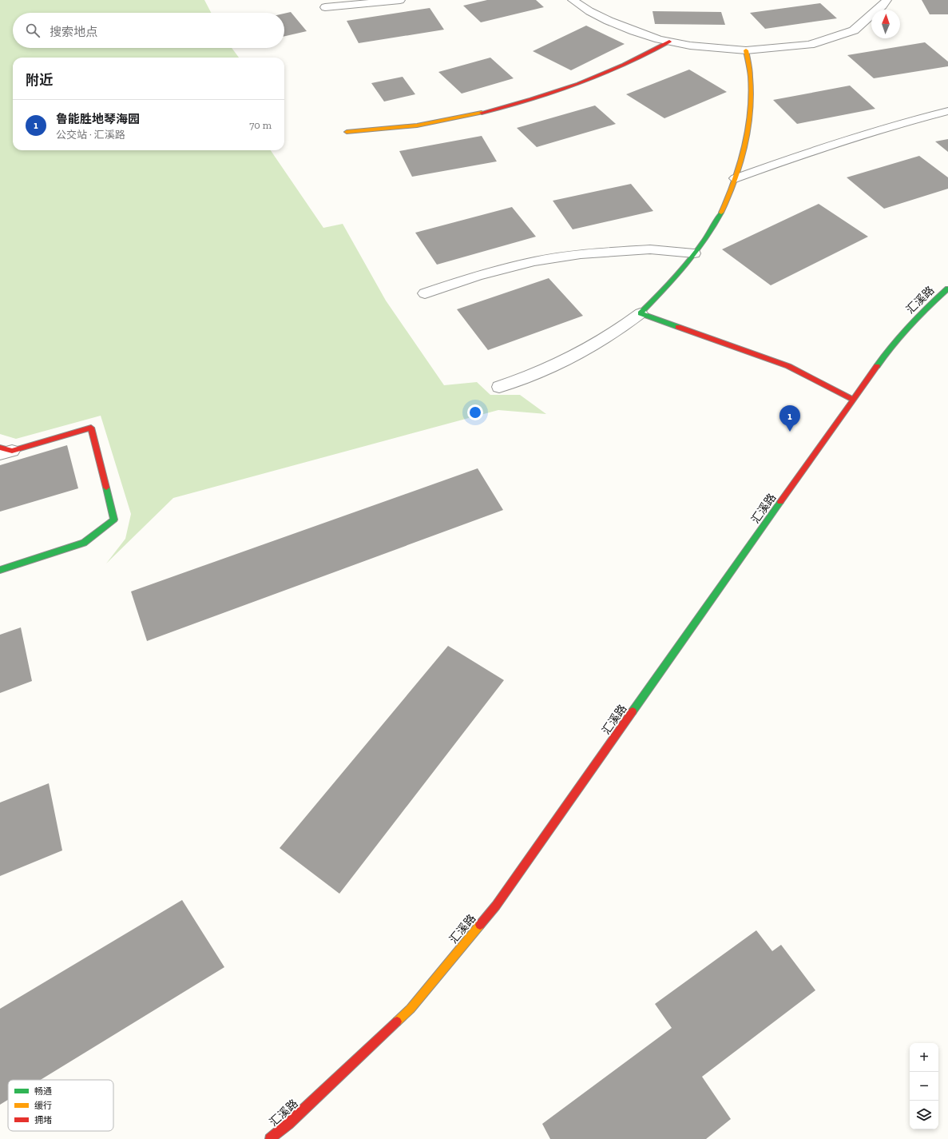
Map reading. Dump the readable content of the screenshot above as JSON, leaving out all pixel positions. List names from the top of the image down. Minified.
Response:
{"streets":{"street":["汇溪路"]},"legend":["畅通","缓行","拥堵"],"north":"top","page":{"search":"搜索地点","heading":"附近","list":[{"mark":"1","name":"鲁能胜地琴海园","note":"公交站 · 汇溪路","value":"70 m"}],"pins":"1","map_buttons":["+","−"]}}
